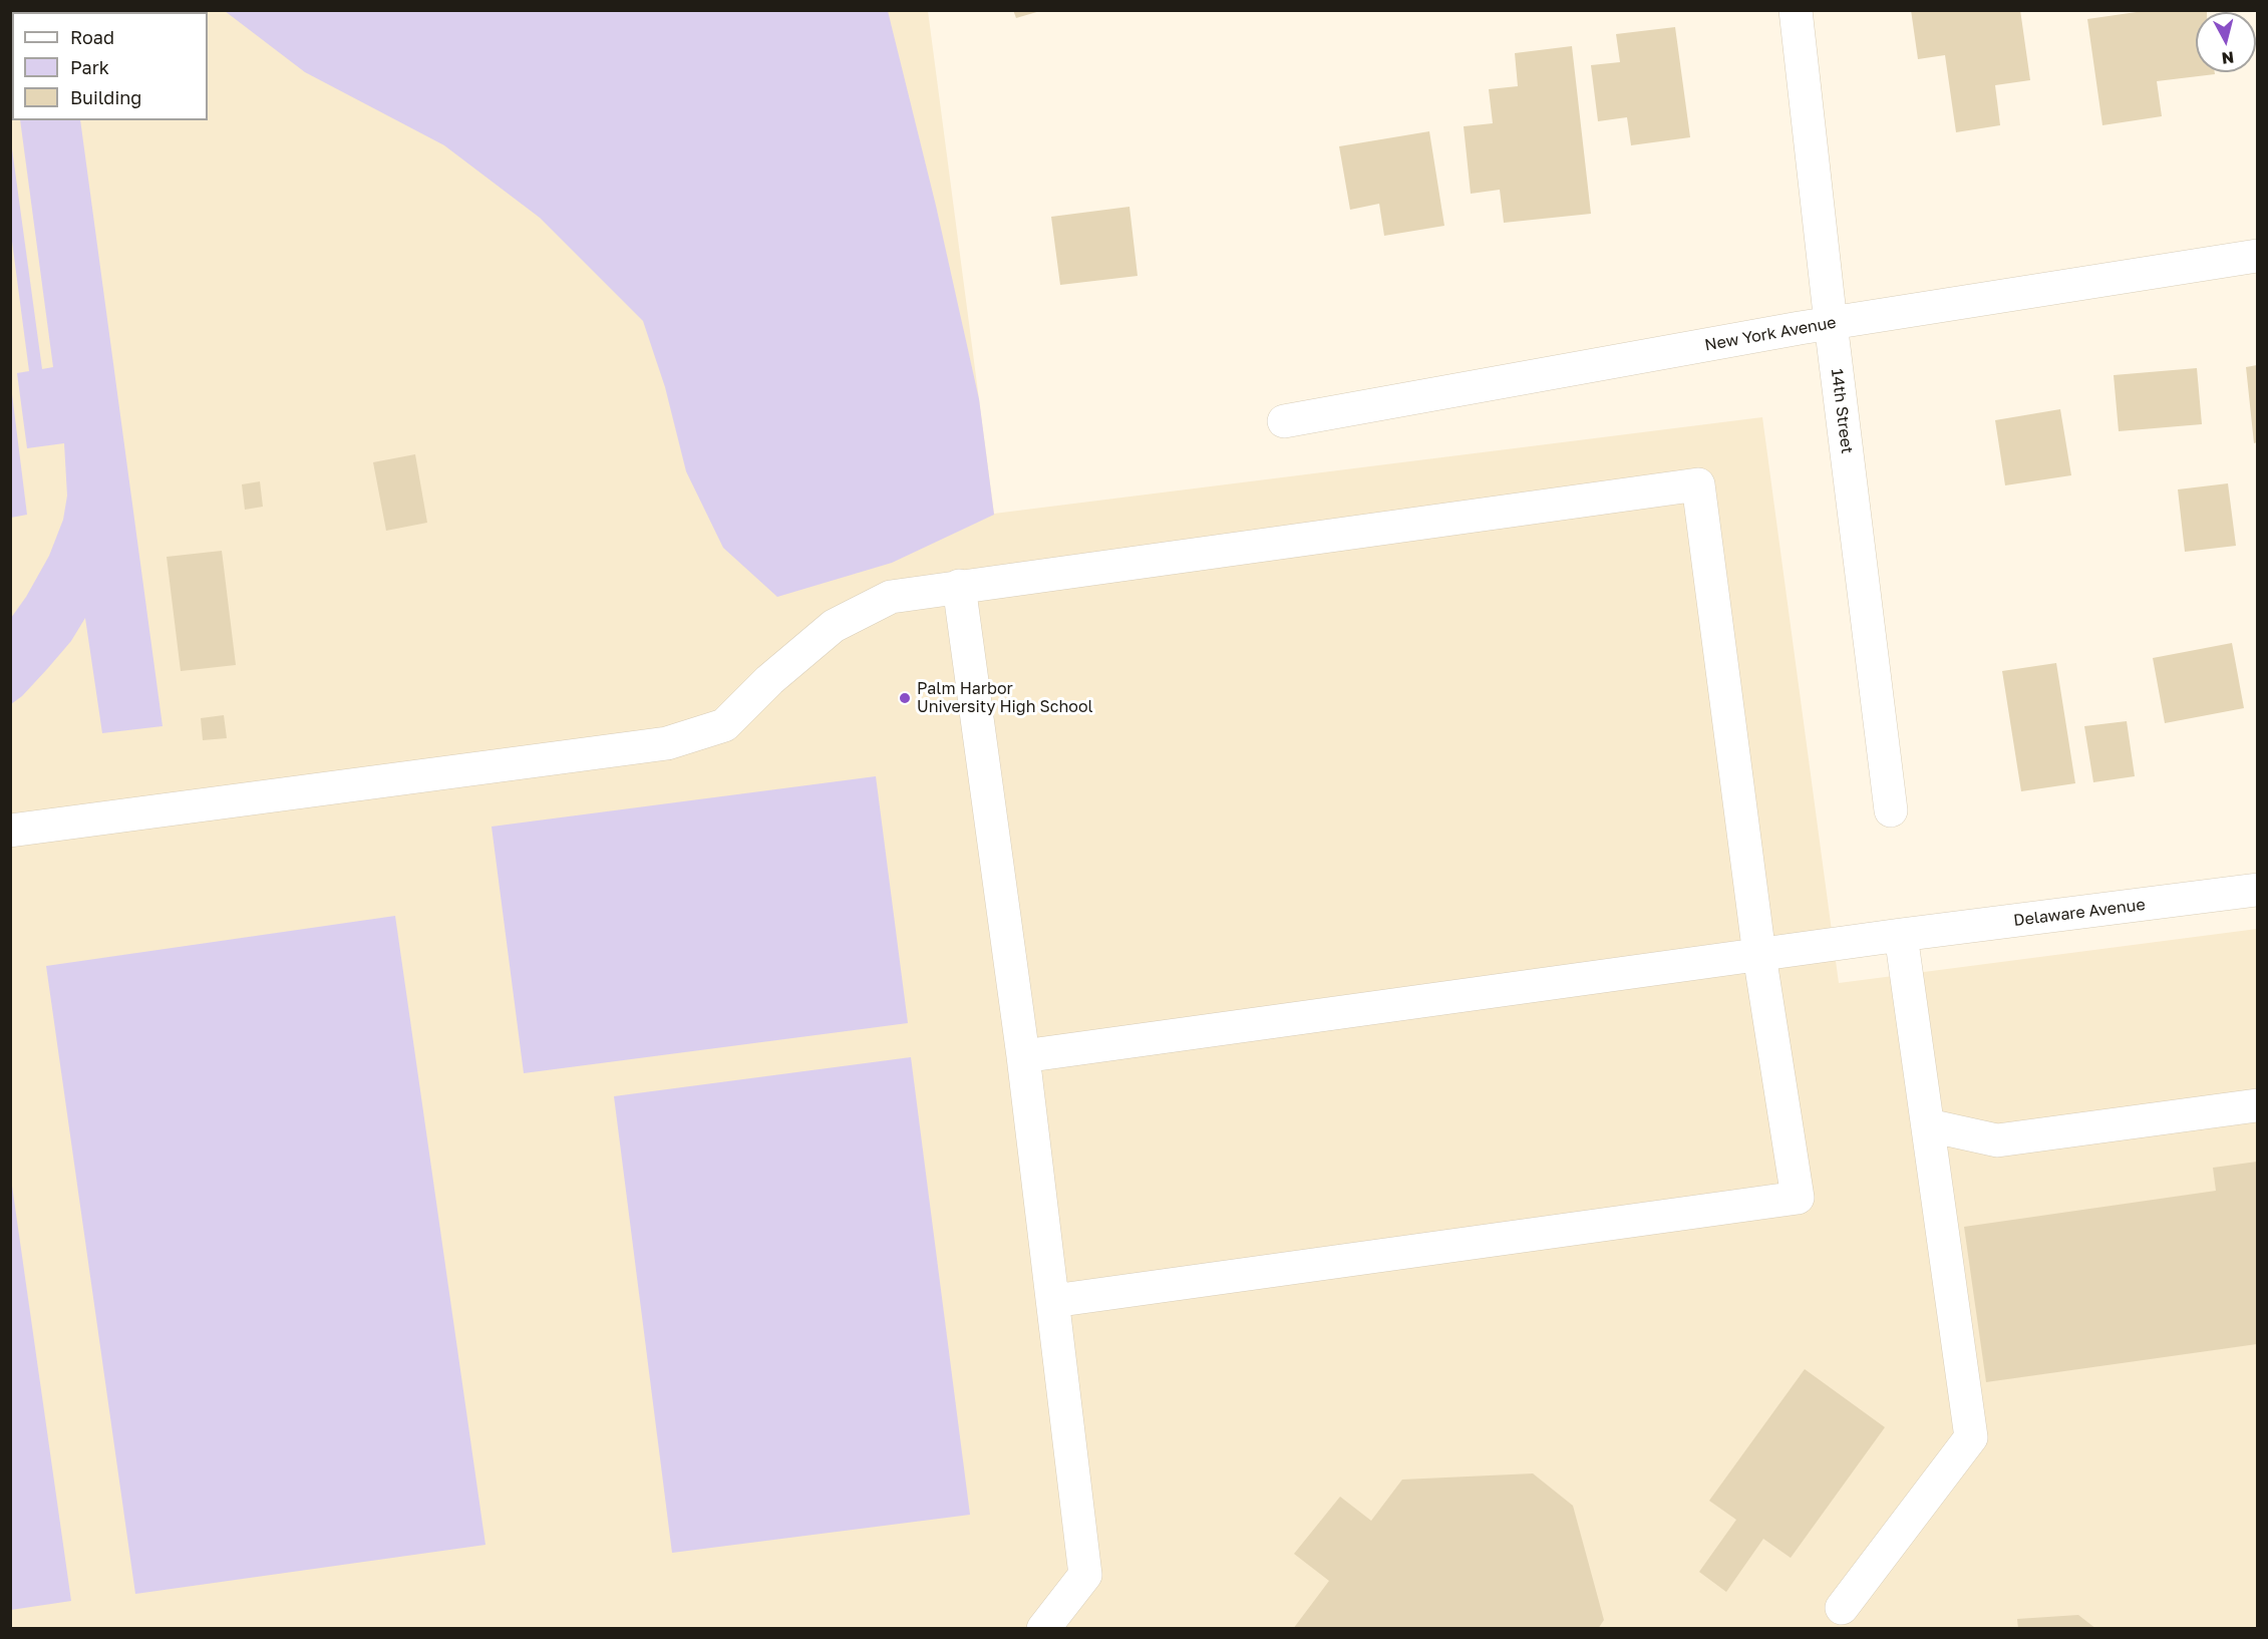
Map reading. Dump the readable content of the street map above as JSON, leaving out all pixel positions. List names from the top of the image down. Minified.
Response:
{"streets":{"street":["New York Avenue","14th Street","Delaware Avenue"]},"crossings":[["New York Avenue","14th Street"]],"places":["Palm Harbor University High School"],"legend":["Road","Park","Building"],"north":"bottom"}
